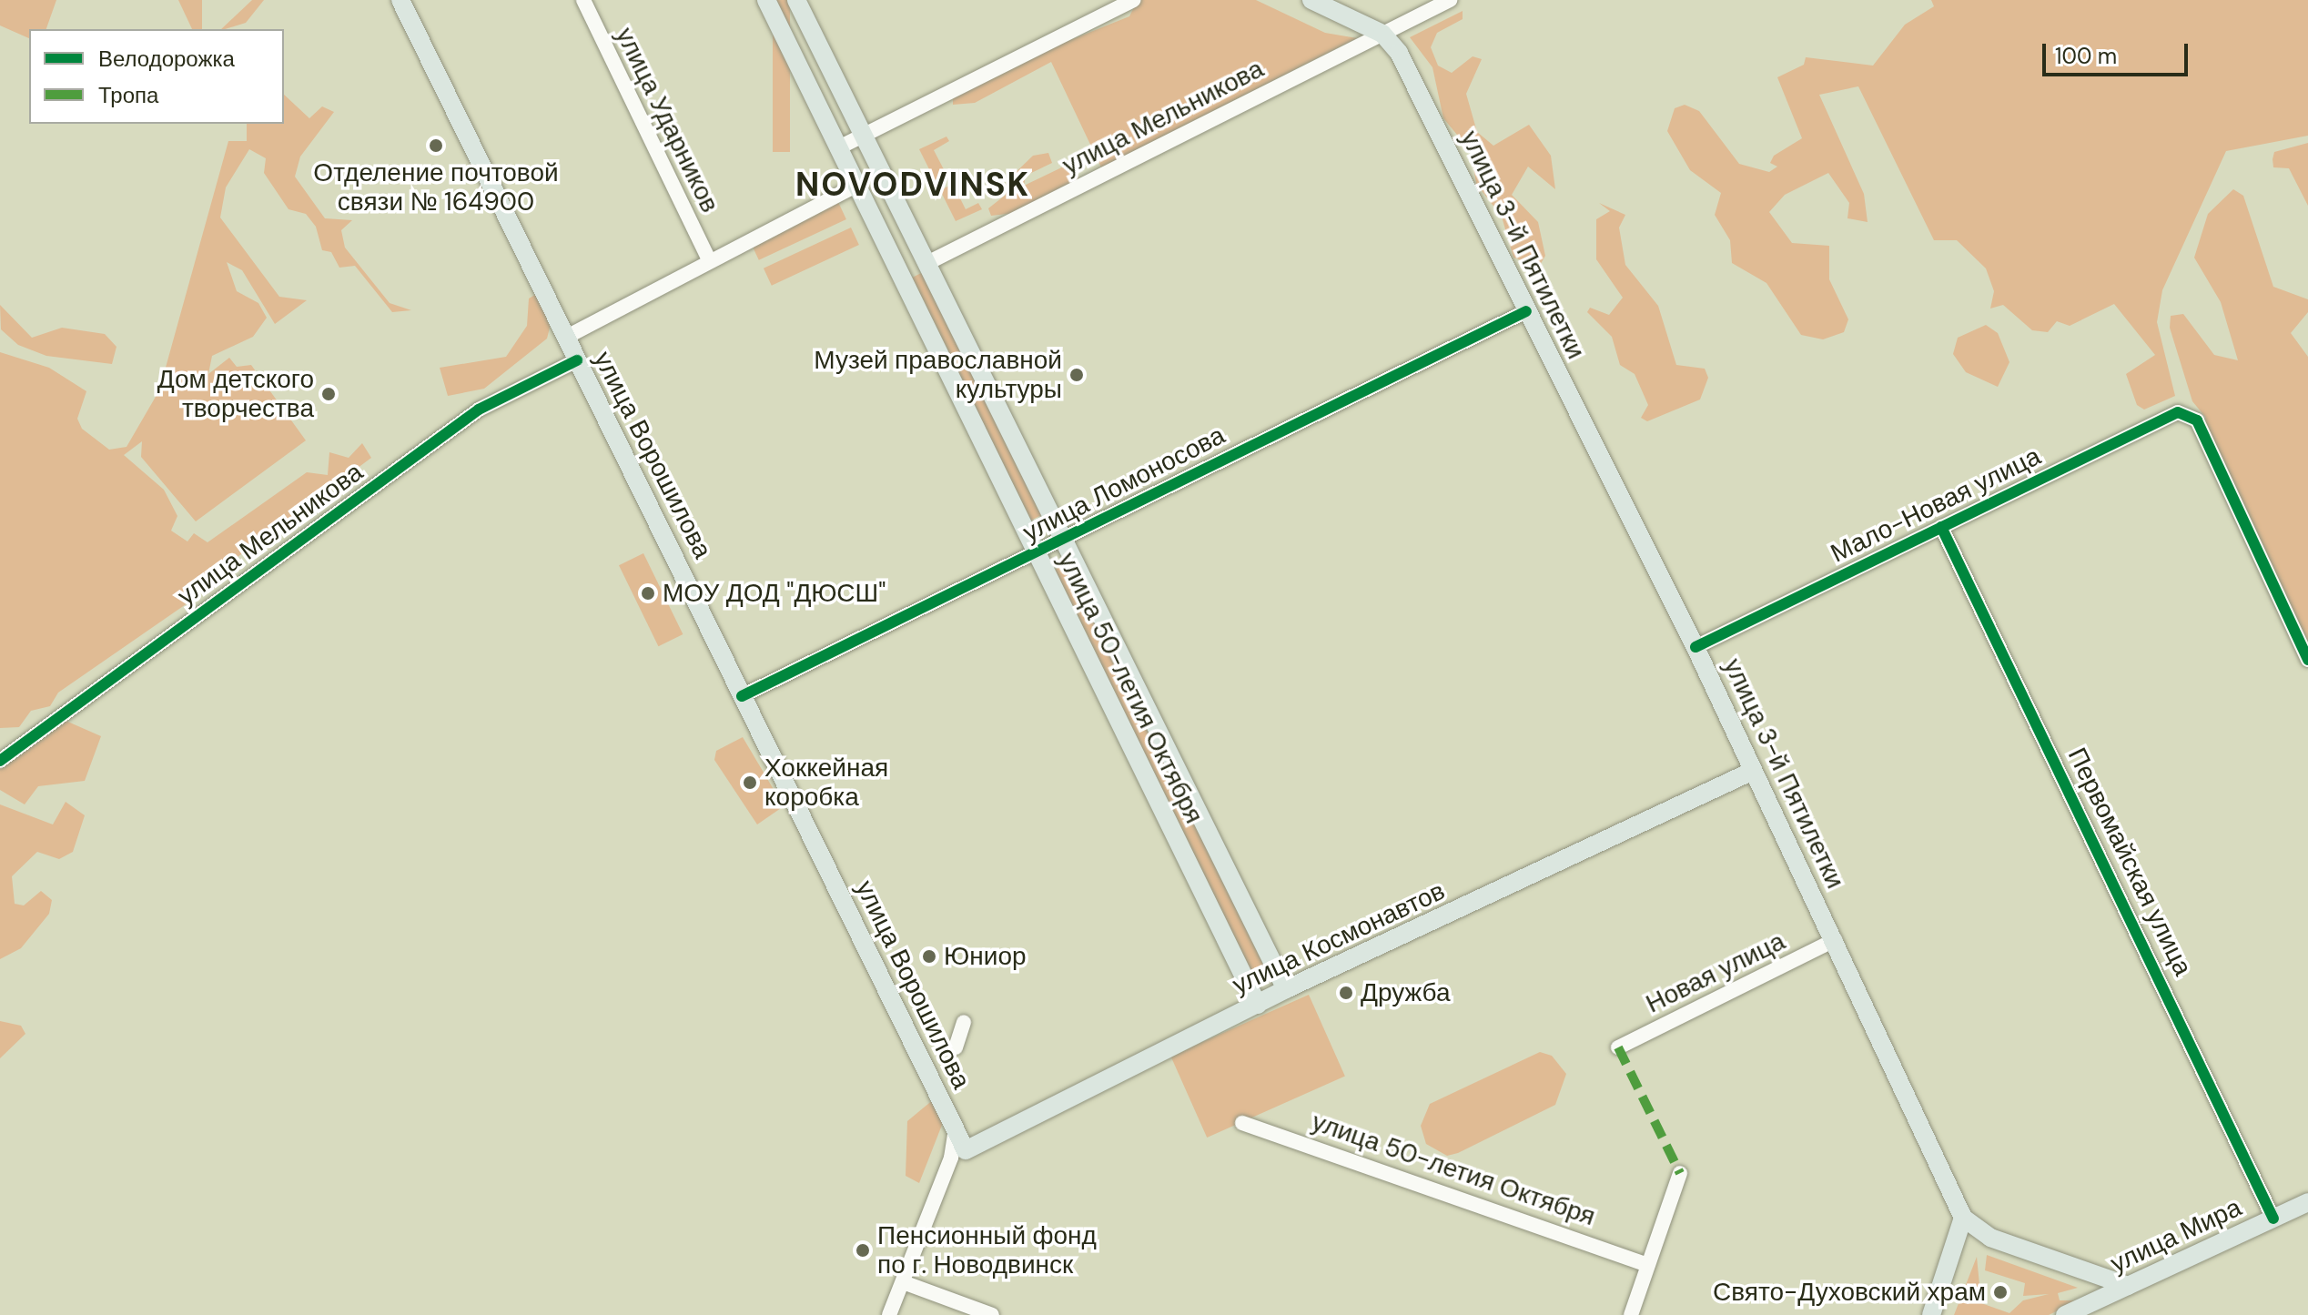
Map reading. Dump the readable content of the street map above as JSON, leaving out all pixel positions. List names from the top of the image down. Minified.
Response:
{"streets":{"main road":["улица 3-й Пятилетки","улица Ворошилова","улица 50-летия Октября","улица Космонавтов","улица Мира"],"street":["улица Мельникова","улица Ударников","улица Ломоносова","Мало-Новая улица","Первомайская улица","Новая улица"]},"crossings":[["улица Мельникова","улица 3-й Пятилетки"],["улица Мельникова","улица Ворошилова"],["улица Мельникова","улица 50-летия Октября"],["улица 3-й Пятилетки","улица Ломоносова"],["улица 3-й Пятилетки","Мало-Новая улица"],["улица 3-й Пятилетки","улица Космонавтов"],["улица 3-й Пятилетки","Новая улица"],["улица Ворошилова","улица Ломоносова"],["улица Ворошилова","улица Космонавтов"],["улица Ломоносова","улица 50-летия Октября"],["Мало-Новая улица","Первомайская улица"],["улица 50-летия Октября","улица Космонавтов"],["Первомайская улица","улица Мира"]],"districts":["NOVODVINSK"],"places":["Отделение почтовой связи № 164900","Музей православной культуры","Дом детского творчества","МОУ ДОД \"ДЮСШ\"","Хоккейная коробка","Юниор","Дружба","Пенсионный фонд по г. Новодвинск","Свято-Духовский храм"],"legend":["Велодорожка","Тропа"],"scale_bar":"100 m"}
